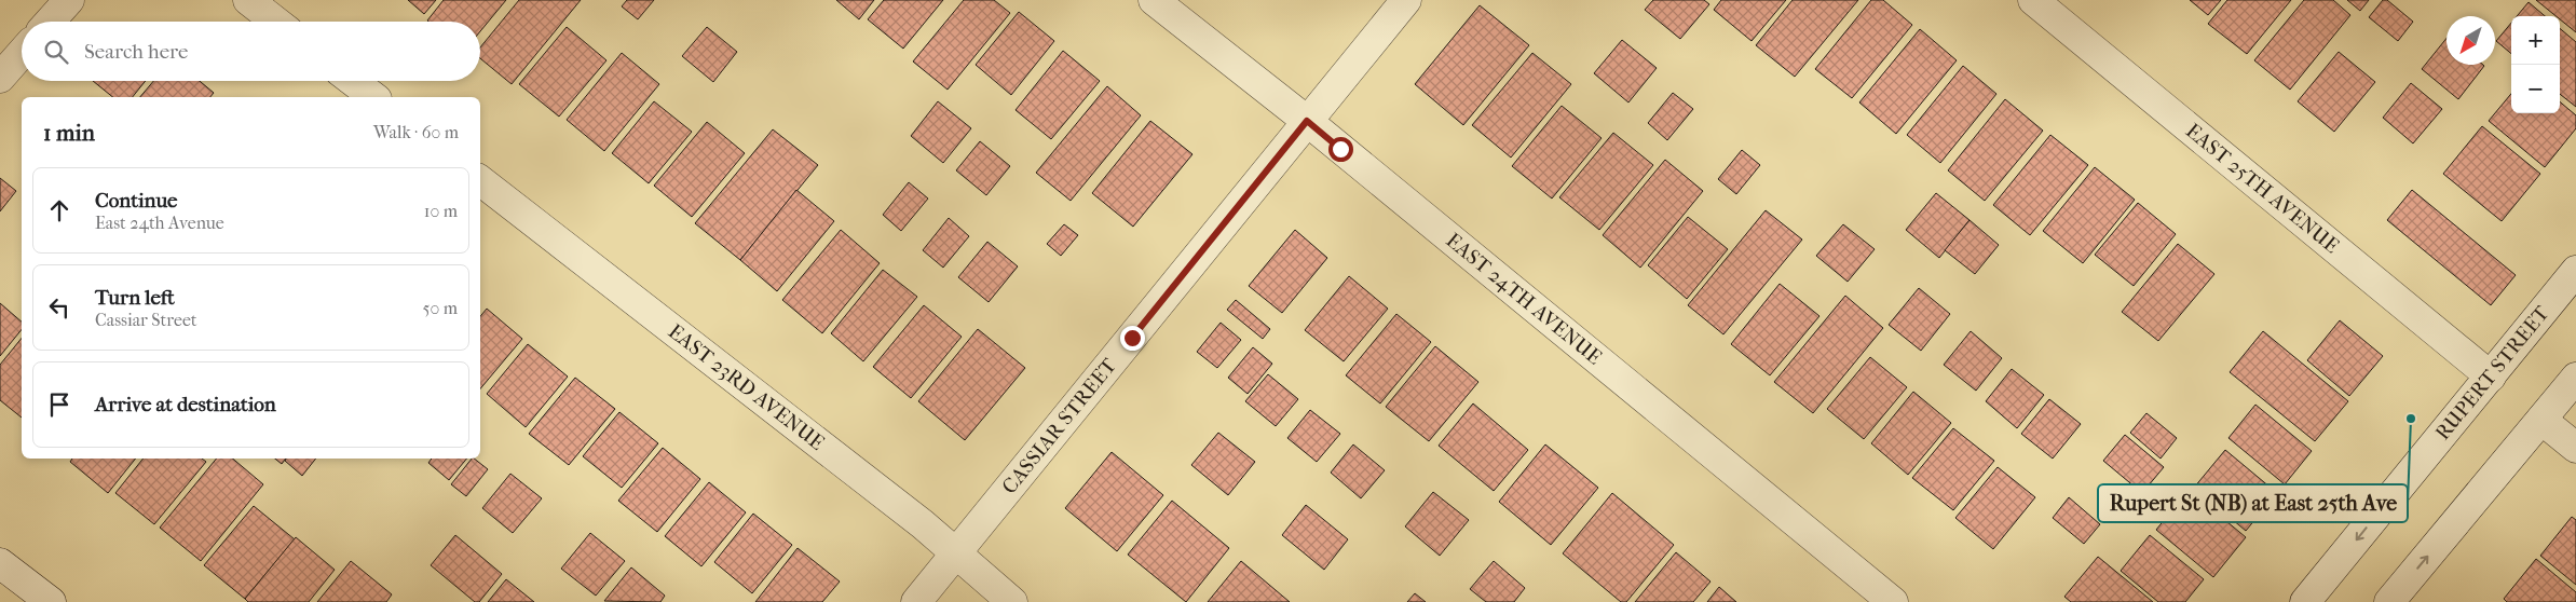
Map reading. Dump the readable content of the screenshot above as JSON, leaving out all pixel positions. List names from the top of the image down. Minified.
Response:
{"streets":{"street":["EAST 25TH AVENUE","EAST 24TH AVENUE","RUPERT STREET","EAST 23RD AVENUE","CASSIAR STREET"]},"crossings":[["EAST 25TH AVENUE","RUPERT STREET"],["EAST 24TH AVENUE","CASSIAR STREET"],["EAST 23RD AVENUE","CASSIAR STREET"]],"places":["Rupert St (NB) at East 25th Ave"],"north":"bottom left","page":{"map_buttons":["+","−"],"search":"Search here","heading":["1 min","Walk · 60 m"],"list":[["Continue","East 24th Avenue","10 m"],["Turn left","Cassiar Street","50 m"],"Arrive at destination"]}}
